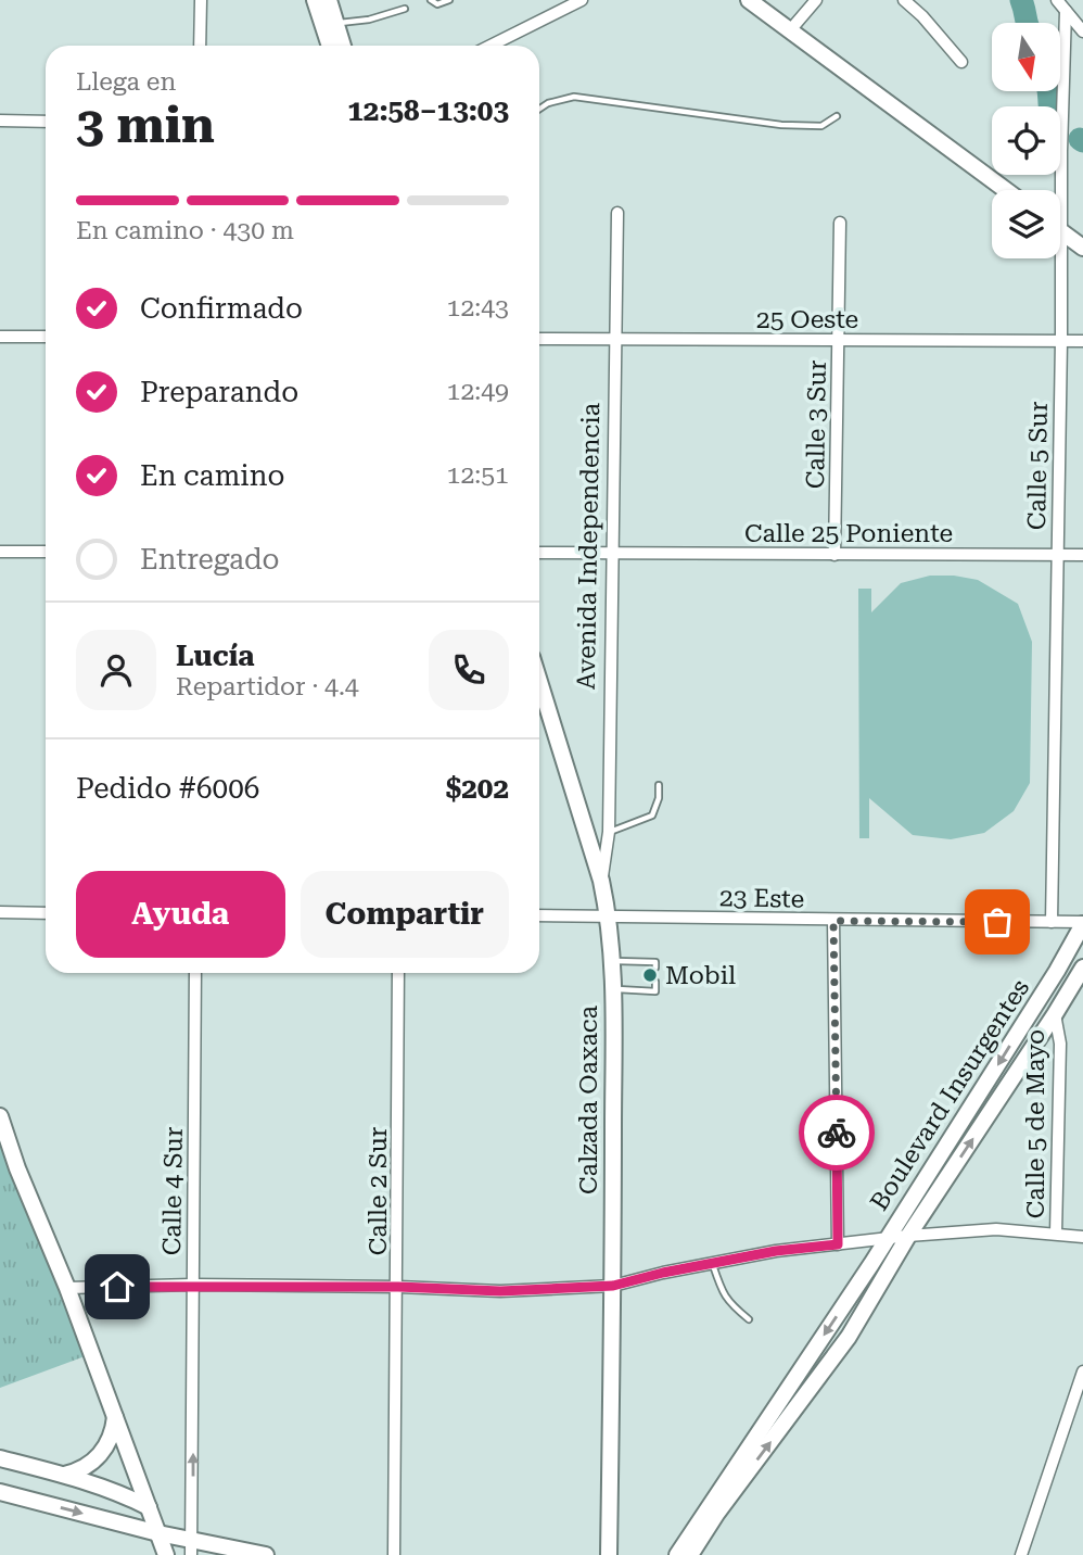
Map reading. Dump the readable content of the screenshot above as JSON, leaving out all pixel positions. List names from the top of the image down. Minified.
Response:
{"streets":{"main road":["Boulevard Insurgentes","Calzada Oaxaca"],"street":["25 Oeste","Calle 3 Sur","Calle 5 Sur","Calle 25 Poniente","Avenida Independencia","23 Este","Calle 5 de Mayo","Calle 4 Sur","Calle 2 Sur"]},"crossings":[["25 Oeste","Calle 3 Sur"],["25 Oeste","Calle 5 Sur"],["25 Oeste","Avenida Independencia"],["Calle 3 Sur","Calle 25 Poniente"],["Calle 5 Sur","Calle 25 Poniente"],["Calle 5 Sur","23 Este"],["Calle 25 Poniente","Avenida Independencia"],["Avenida Independencia","Calzada Oaxaca"],["23 Este","Boulevard Insurgentes"],["23 Este","Calzada Oaxaca"],["Boulevard Insurgentes","Calle 5 de Mayo"]],"one_way":["Calle 4 Sur"],"places":["Mobil"],"north":"bottom","page":{"heading":["3 min","Llega en","12:58–13:03"],"panel":["Lucía","Repartidor · 4.4","Pedido #6006","$202"],"bar":"En camino · 430 m","list":[["Confirmado","12:43"],["Preparando","12:49"],["En camino","12:51"],"Entregado"],"buttons":["Ayuda","Compartir"]}}
